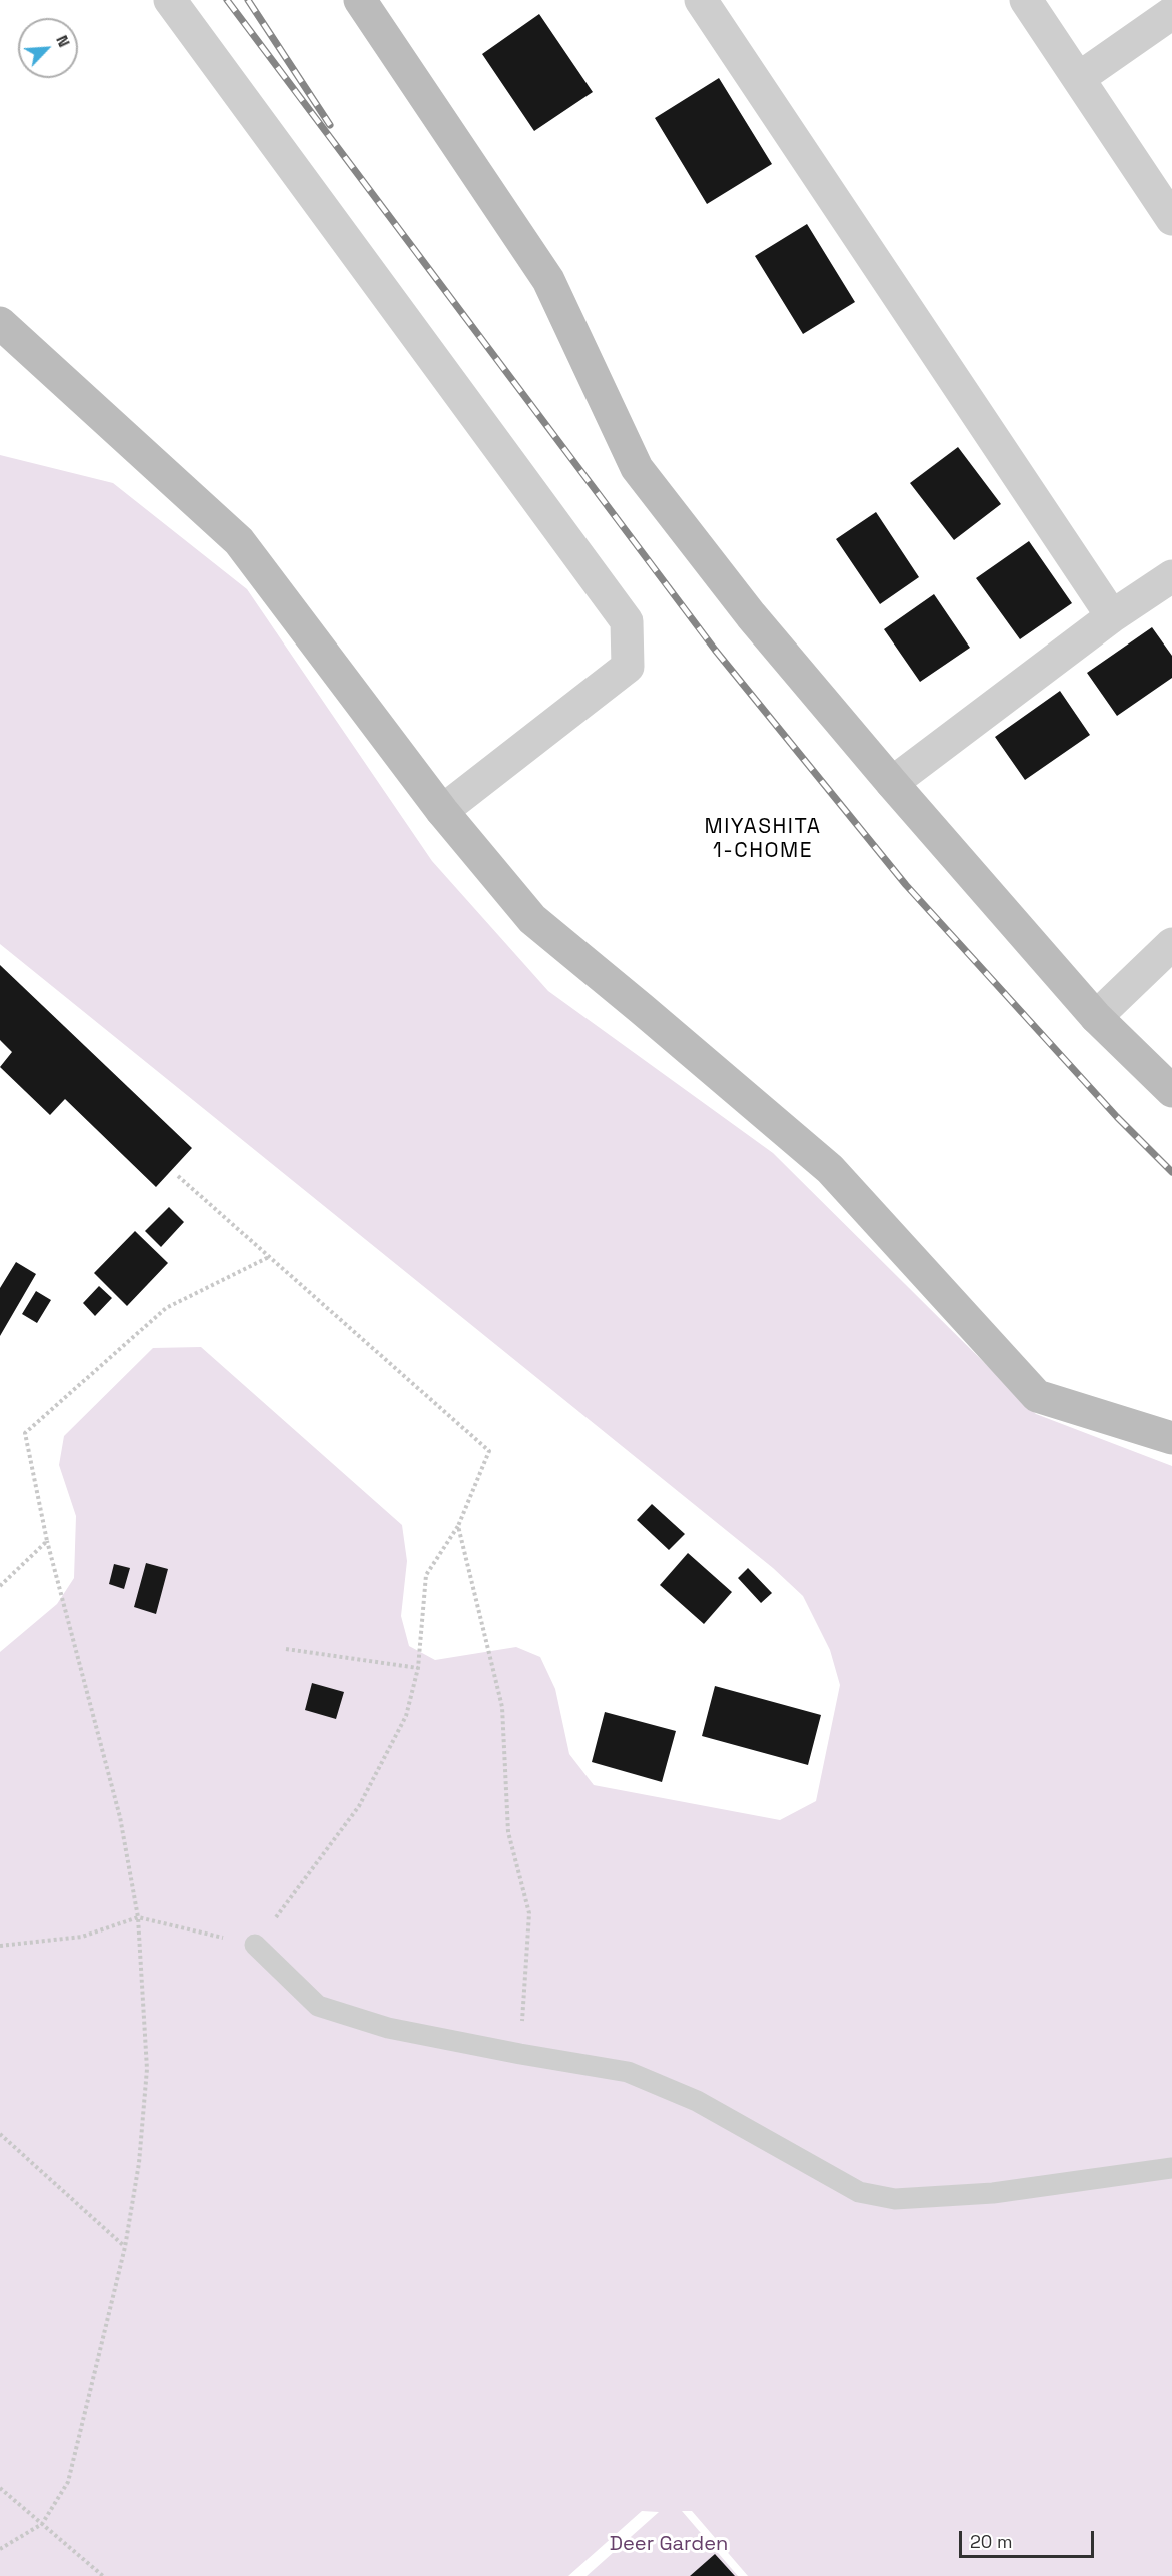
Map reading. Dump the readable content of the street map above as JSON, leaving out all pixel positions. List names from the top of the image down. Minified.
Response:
{"districts":["MIYASHITA 1-CHOME"],"parks":["Deer Garden"],"scale_bar":"20 m","north":"top right"}
